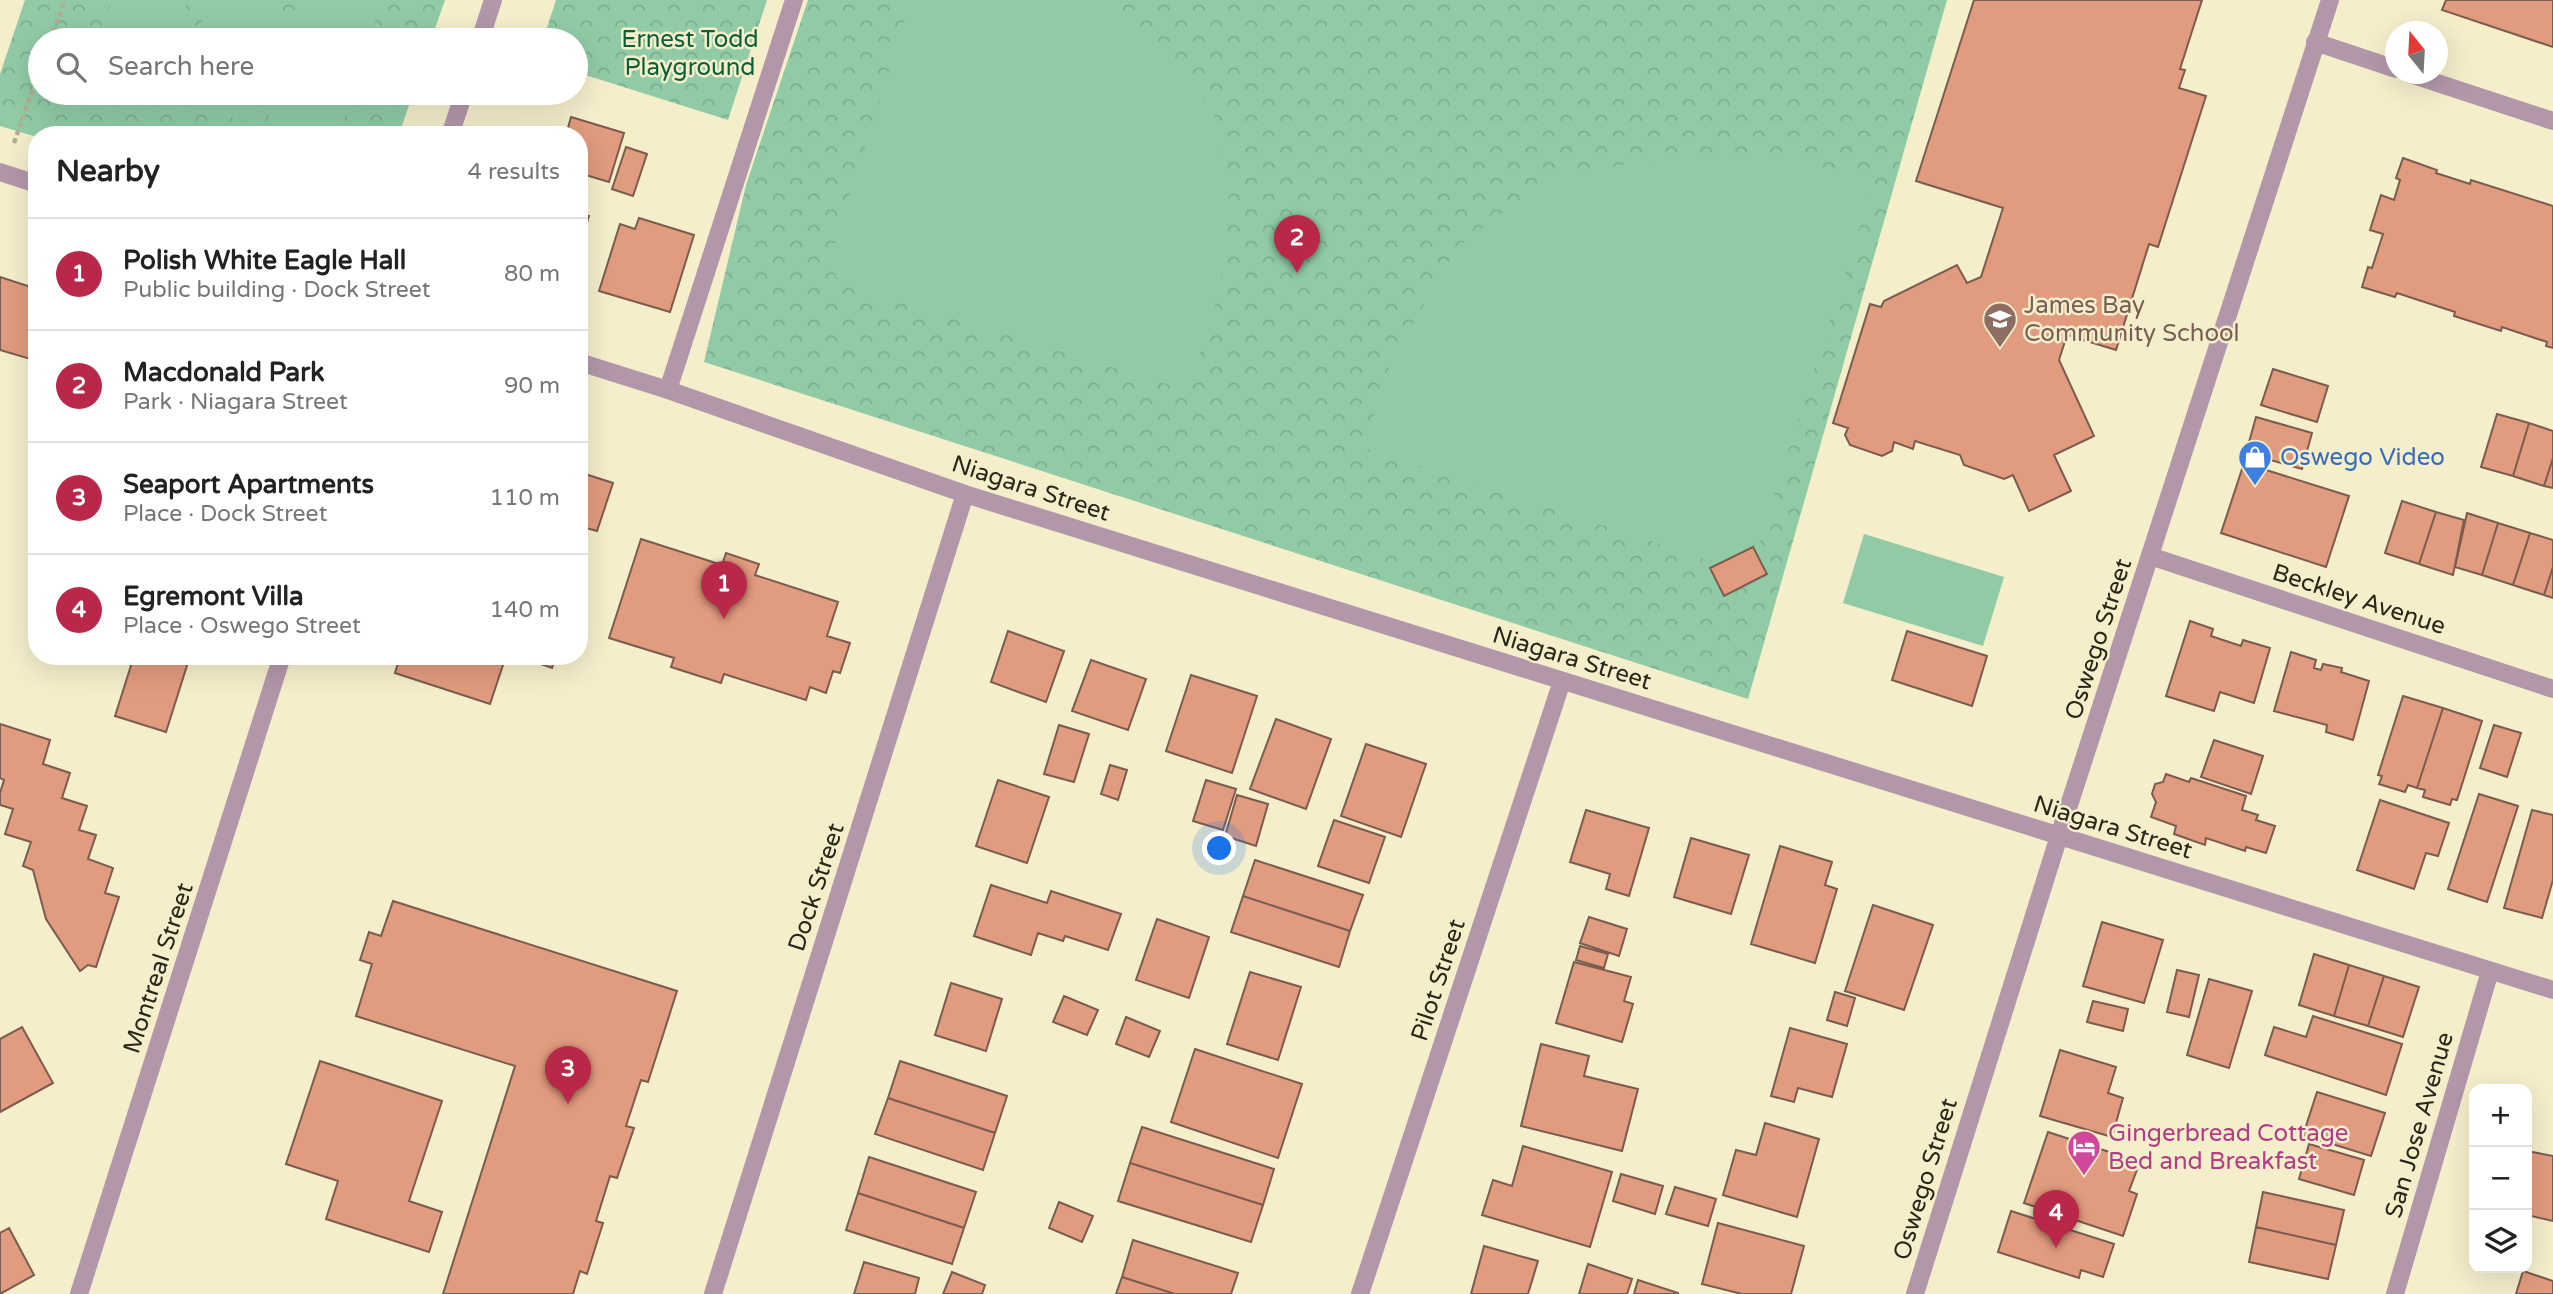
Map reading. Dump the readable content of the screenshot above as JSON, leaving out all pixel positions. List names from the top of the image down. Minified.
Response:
{"streets":{"street":["Niagara Street","Beckley Avenue","Oswego Street","Dock Street","Montreal Street","Pilot Street","San Jose Avenue"]},"crossings":[["Niagara Street","Oswego Street"],["Niagara Street","Dock Street"],["Niagara Street","Pilot Street"],["Niagara Street","San Jose Avenue"],["Beckley Avenue","Oswego Street"]],"parks":["Ernest Todd Playground"],"places":{"school or university":["James Bay Community School"],"shop":["Oswego Video"],"hotel":["Gingerbread Cottage Bed and Breakfast"]},"north":"top","page":{"search":"Search here","heading":["Nearby","4 results"],"pins":["2","1","3","4"],"list":[{"mark":"1","name":"Polish White Eagle Hall","note":"Public building · Dock Street","value":"80 m"},{"mark":"2","name":"Macdonald Park","note":"Park · Niagara Street","value":"90 m"},{"mark":"3","name":"Seaport Apartments","note":"Place · Dock Street","value":"110 m"},{"mark":"4","name":"Egremont Villa","note":"Place · Oswego Street","value":"140 m"}],"map_buttons":["+","−"]}}
